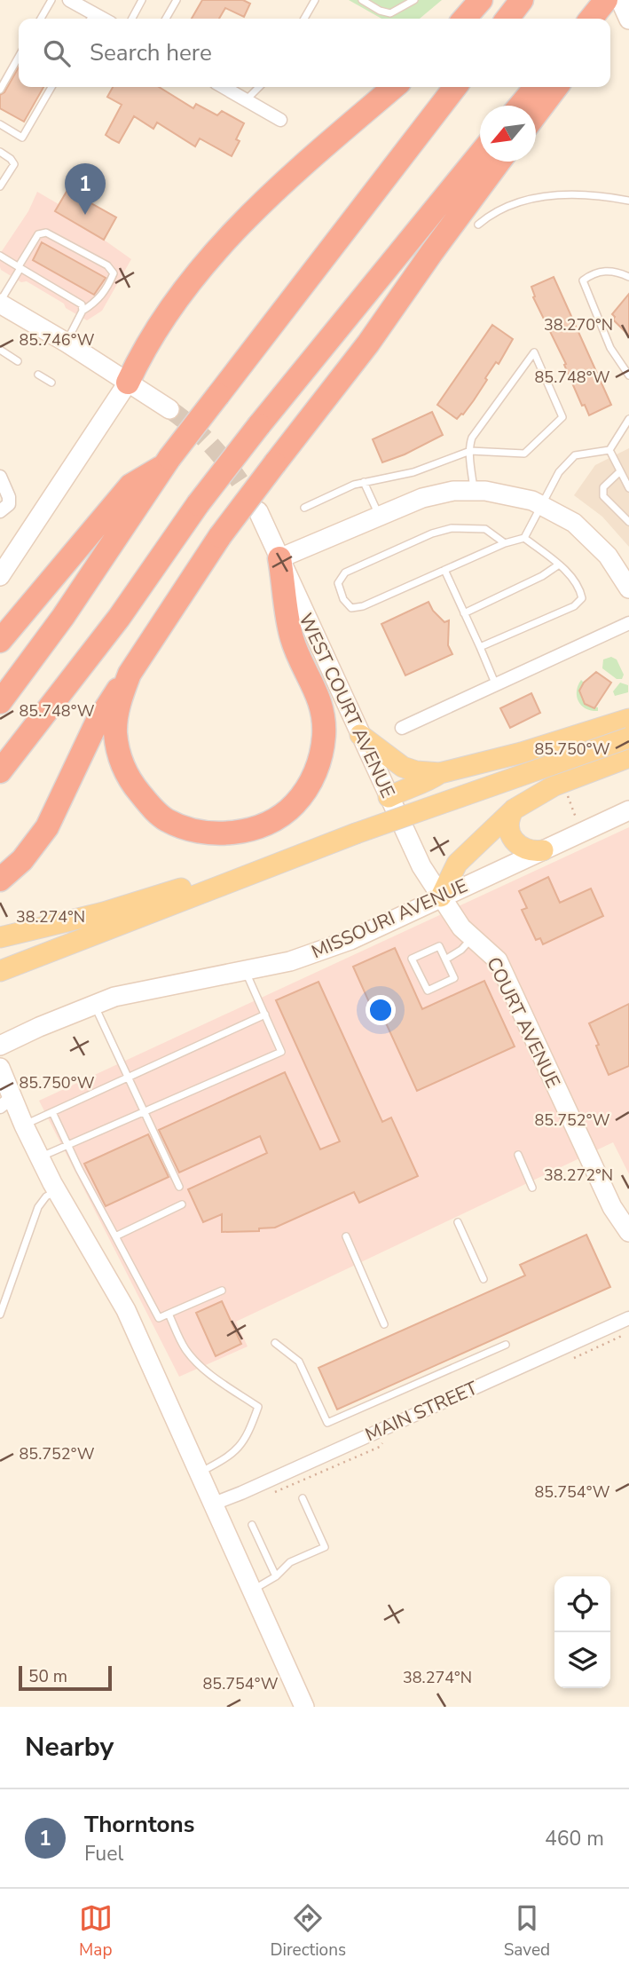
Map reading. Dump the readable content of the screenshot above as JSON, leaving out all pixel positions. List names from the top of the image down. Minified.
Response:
{"streets":{"street":["WEST COURT AVENUE","MISSOURI AVENUE","COURT AVENUE","MAIN STREET"]},"crossings":[["WEST COURT AVENUE","MISSOURI AVENUE"],["WEST COURT AVENUE","COURT AVENUE"],["MISSOURI AVENUE","COURT AVENUE"]],"scale_bar":"50 m","north":"bottom left","page":{"search":"Search here","pins":"1","scale":"50 m","heading":"Nearby","list":[{"mark":"1","name":"Thorntons","note":"Fuel","value":"460 m"}],"nav":["Map","Directions","Saved"]},"coordinates":["38.270°N","85.746°W","85.748°W","85.750°W","38.274°N","85.752°W","38.272°N","85.754°W"]}
